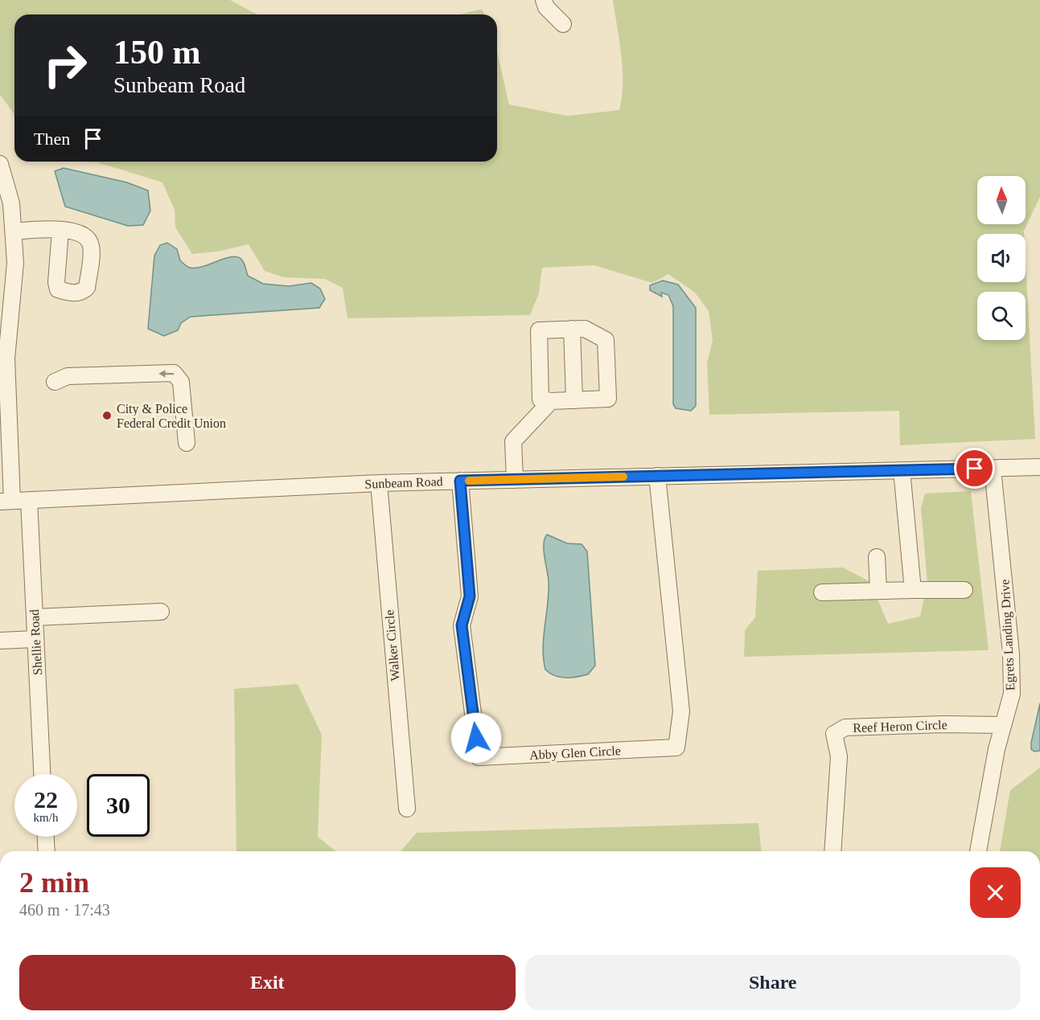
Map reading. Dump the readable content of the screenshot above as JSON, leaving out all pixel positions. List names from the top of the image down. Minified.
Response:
{"streets":{"street":["Sunbeam Road","Egrets Landing Drive","Shellie Road","Walker Circle","Reef Heron Circle","Abby Glen Circle"]},"crossings":[["Sunbeam Road","Egrets Landing Drive"],["Sunbeam Road","Shellie Road"],["Sunbeam Road","Walker Circle"],["Sunbeam Road","Abby Glen Circle"],["Egrets Landing Drive","Reef Heron Circle"]],"places":["City & Police Federal Credit Union"],"north":"top","page":{"turn":["150 m","Sunbeam Road"],"then":"Then","speed":"22 km/h","limit":"30","heading":["2 min","460 m · 17:43"],"buttons":["Exit","Share"]}}
